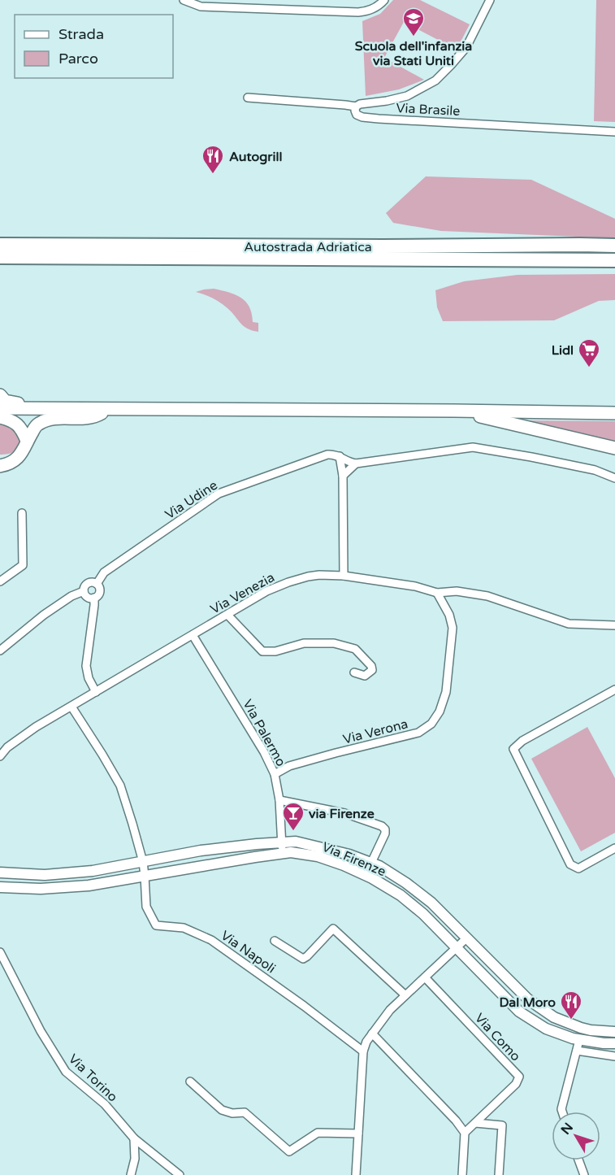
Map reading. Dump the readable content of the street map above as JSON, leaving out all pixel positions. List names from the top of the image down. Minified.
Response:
{"streets":{"highway":["Autostrada Adriatica"],"street":["Via Brasile","Via Udine","Via Venezia","Via Verona","Via Palermo","Via Firenze","Via Napoli","Via Como","Via Torino"]},"crossings":[["Via Venezia","Via Verona"],["Via Venezia","Via Palermo"],["Via Verona","Via Palermo"],["Via Palermo","Via Firenze"],["Via Firenze","Via Napoli"]],"places":{"school or university":["Scuola dell'infanzia via Stati Uniti"],"restaurant":["Autogrill","Dal Moro"],"supermarket":["Lidl"],"bar":["via Firenze"]},"legend":["Strada","Parco"],"north":"top left"}
